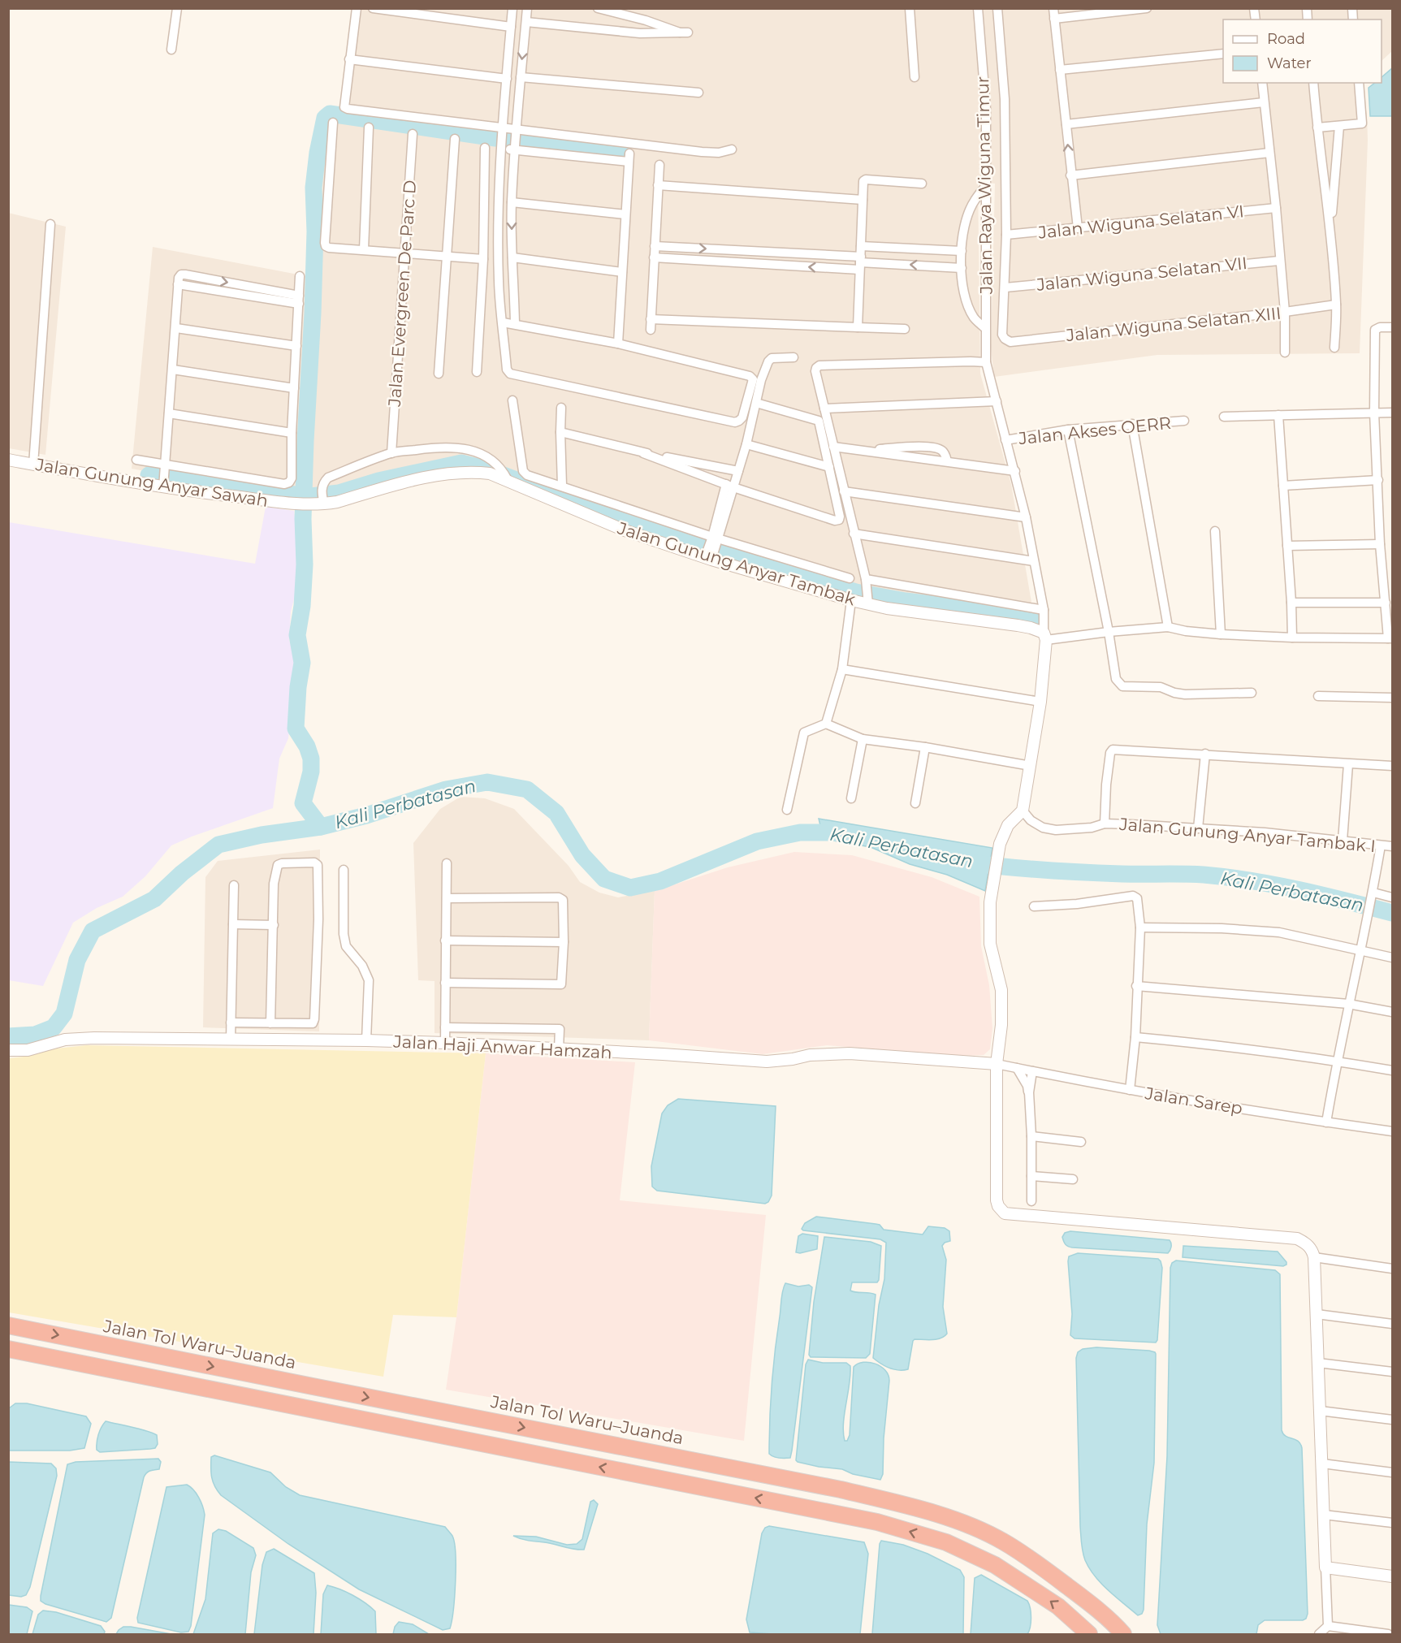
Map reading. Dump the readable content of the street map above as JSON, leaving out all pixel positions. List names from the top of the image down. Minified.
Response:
{"streets":{"highway":["Jalan Tol Waru–Juanda"],"street":["Jalan Raya Wiguna Timur","Jalan Wiguna Selatan VI","Jalan Wiguna Selatan VII","Jalan Evergreen De Parc D","Jalan Wiguna Selatan XIII","Jalan Akses OERR","Jalan Gunung Anyar Sawah","Jalan Gunung Anyar Tambak","Jalan Gunung Anyar Tambak I","Jalan Haji Anwar Hamzah","Jalan Sarep"]},"crossings":[["Jalan Raya Wiguna Timur","Jalan Wiguna Selatan VI"],["Jalan Raya Wiguna Timur","Jalan Wiguna Selatan VII"],["Jalan Raya Wiguna Timur","Jalan Wiguna Selatan XIII"],["Jalan Raya Wiguna Timur","Jalan Akses OERR"],["Jalan Raya Wiguna Timur","Jalan Gunung Anyar Tambak"],["Jalan Gunung Anyar Sawah","Jalan Gunung Anyar Tambak"],["Jalan Haji Anwar Hamzah","Jalan Sarep"]],"water":["Kali Perbatasan"],"legend":["Road","Water"]}
